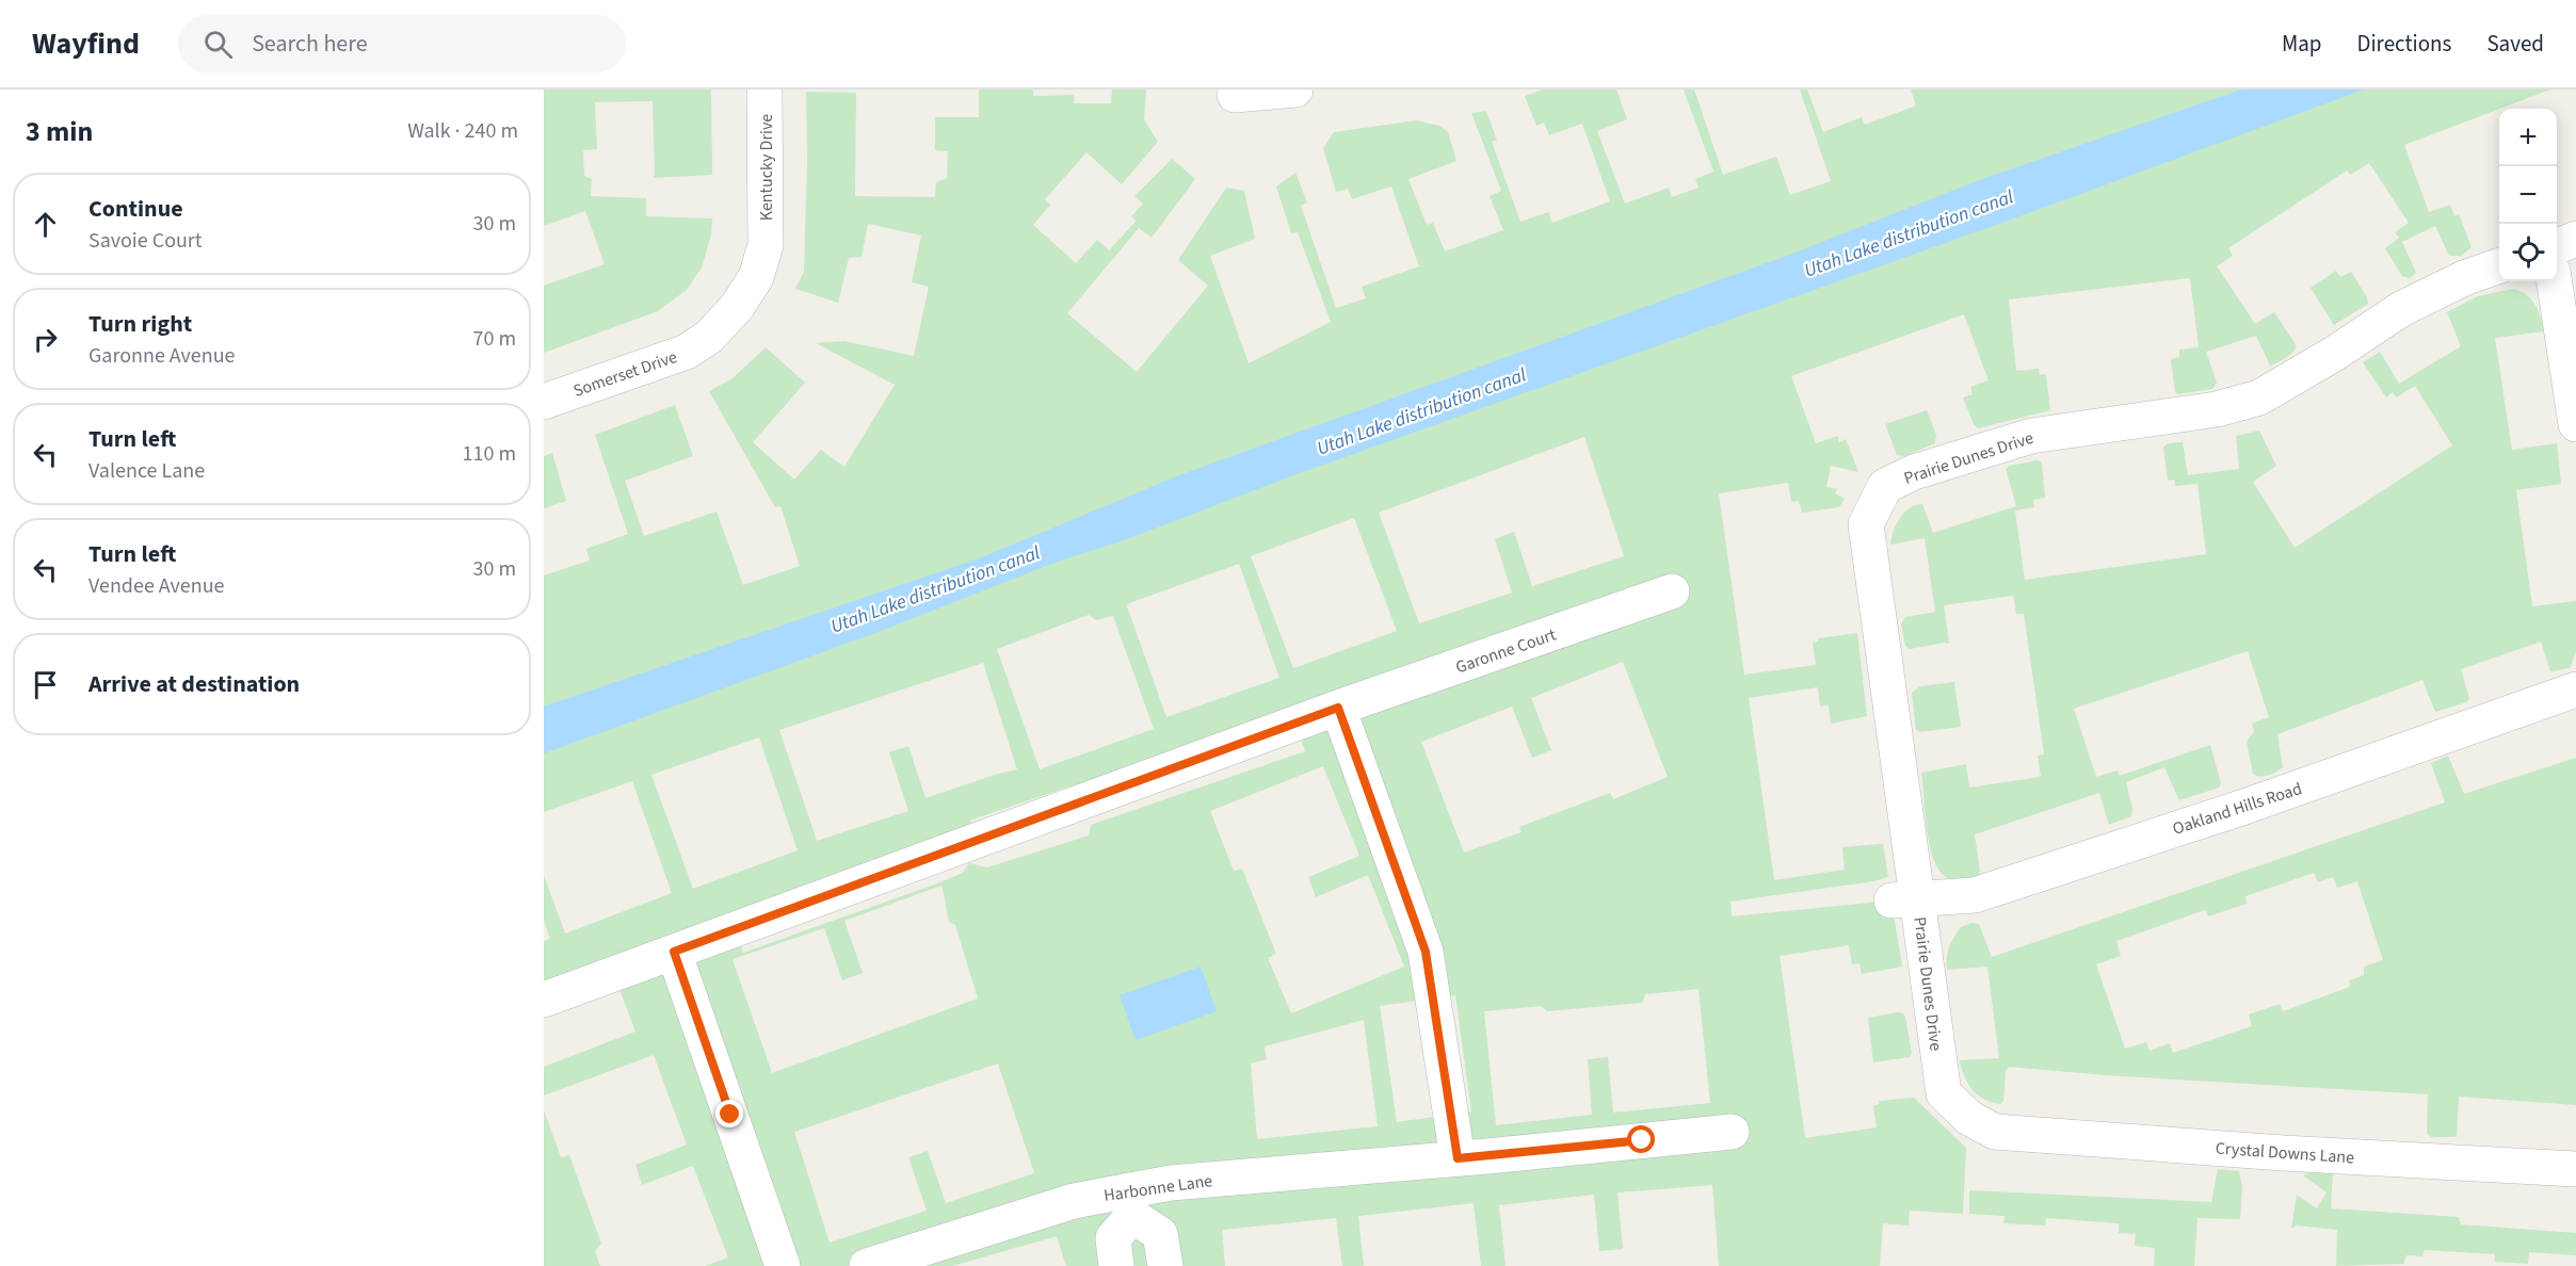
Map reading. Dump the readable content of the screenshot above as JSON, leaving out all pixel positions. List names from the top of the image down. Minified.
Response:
{"streets":{"street":["Kentucky Drive","Somerset Drive","Prairie Dunes Drive","Garonne Court","Oakland Hills Road","Crystal Downs Lane","Harbonne Lane"]},"crossings":[["Kentucky Drive","Somerset Drive"],["Prairie Dunes Drive","Oakland Hills Road"],["Prairie Dunes Drive","Crystal Downs Lane"]],"water":["Utah Lake distribution canal"],"page":{"header":"Wayfind","search":"Search here","nav":["Map","Directions","Saved"],"heading":["3 min","Walk · 240 m"],"map_buttons":["+","−"],"list":[["Continue","Savoie Court","30 m"],["Turn right","Garonne Avenue","70 m"],["Turn left","Valence Lane","110 m"],["Turn left","Vendee Avenue","30 m"],"Arrive at destination"]}}
